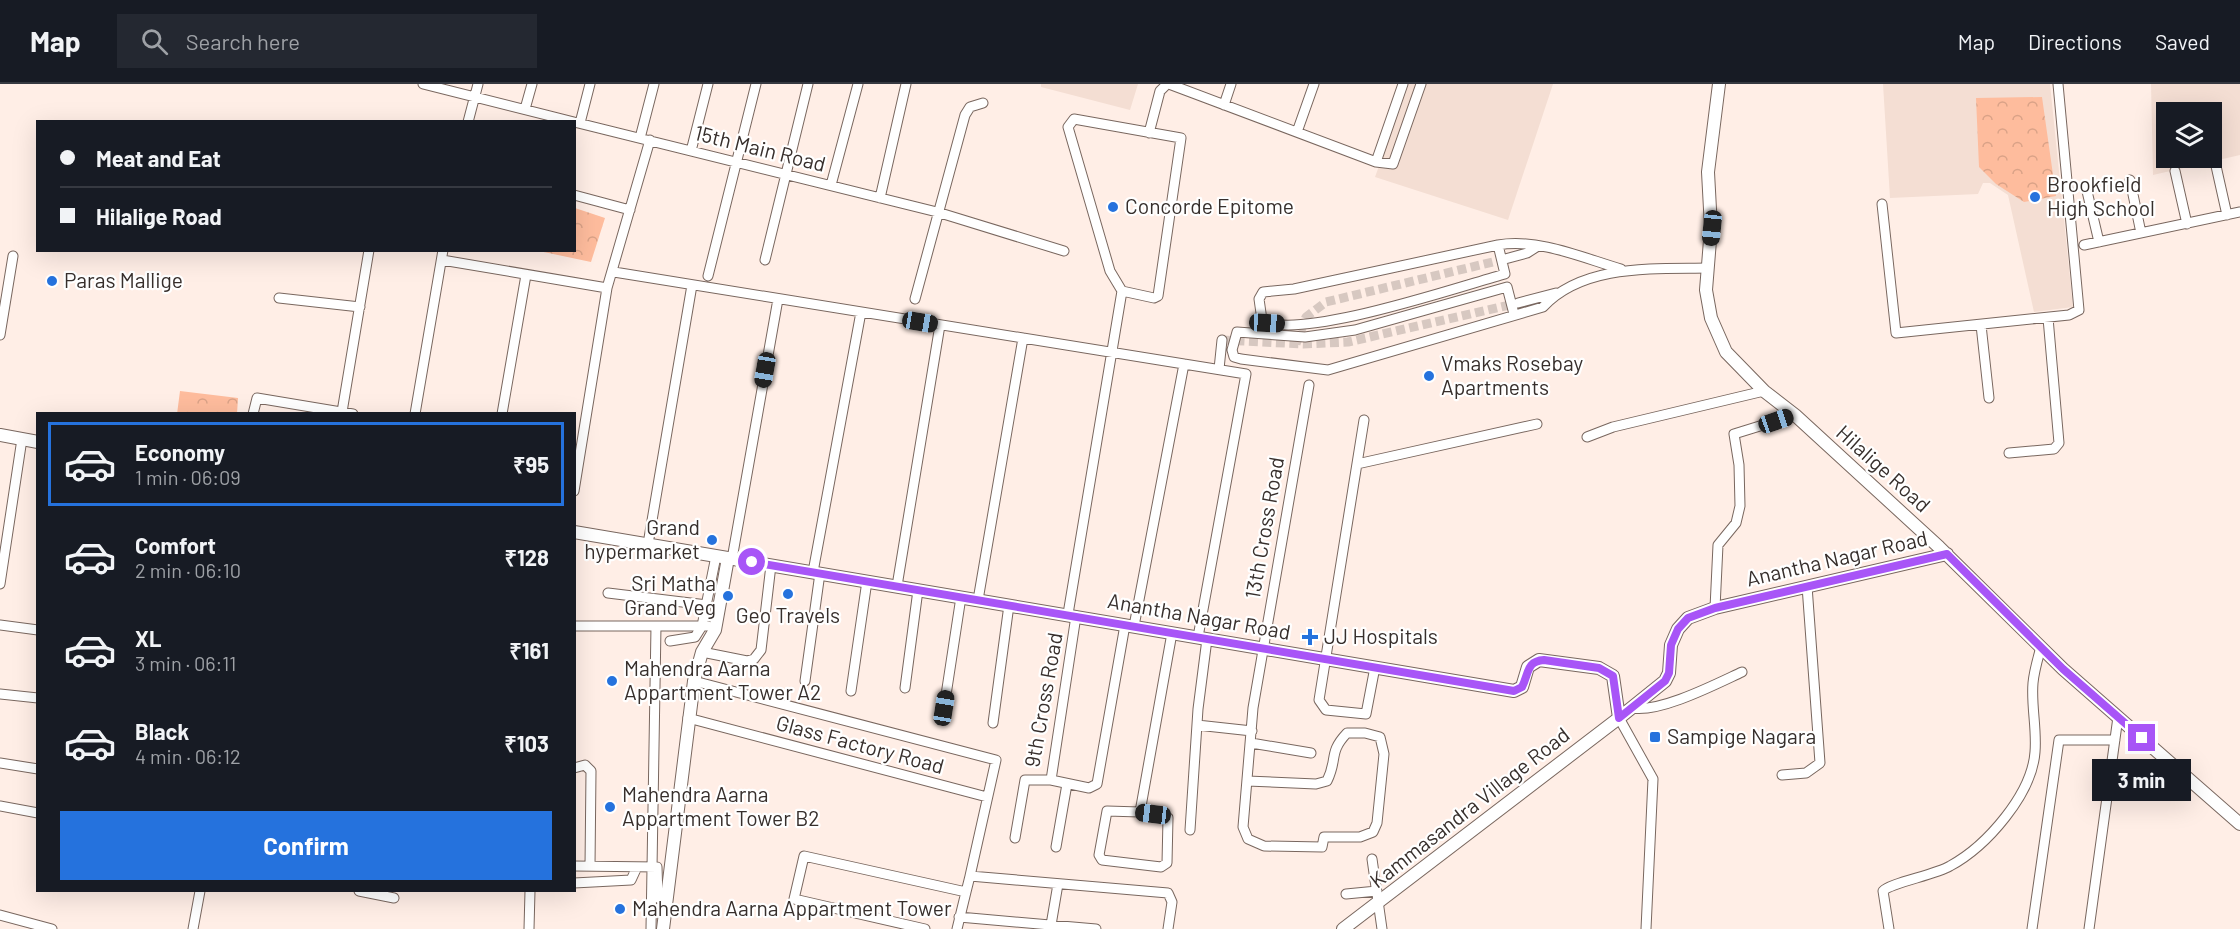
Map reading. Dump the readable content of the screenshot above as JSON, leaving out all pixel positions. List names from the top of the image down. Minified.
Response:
{"streets":{"street":["15th Main Road","Hilalige Road","13th Cross Road","Anantha Nagar Road","9th Cross Road","Glass Factory Road","Kammasandra Village Road"]},"crossings":[["Hilalige Road","Anantha Nagar Road"],["13th Cross Road","Anantha Nagar Road"],["Anantha Nagar Road","9th Cross Road"],["Anantha Nagar Road","Kammasandra Village Road"]],"places":{"other":["Brookfield High School","Concorde Epitome","Paras Mallige","Vmaks Rosebay Apartments","Grand hypermarket","Geo Travels","Sri Matha Grand Veg","Mahendra Aarna Appartment Tower A2","Mahendra Aarna Appartment Tower B2","Mahendra Aarna Appartment Tower"],"health":["JJ Hospitals"],"transit":["Sampige Nagara"]},"page":{"header":"Map","search":"Search here","nav":["Map","Directions","Saved"],"banner":["Meat and Eat","Hilalige Road"],"list":[{"name":"Economy","note":"1 min · 06:09","value":"₹95"},{"name":"Comfort","note":"2 min · 06:10","value":"₹128"},{"name":"XL","note":"3 min · 06:11","value":"₹161"},{"name":"Black","note":"4 min · 06:12","value":"₹103"}],"bubble":"3 min","buttons":"Confirm"}}
